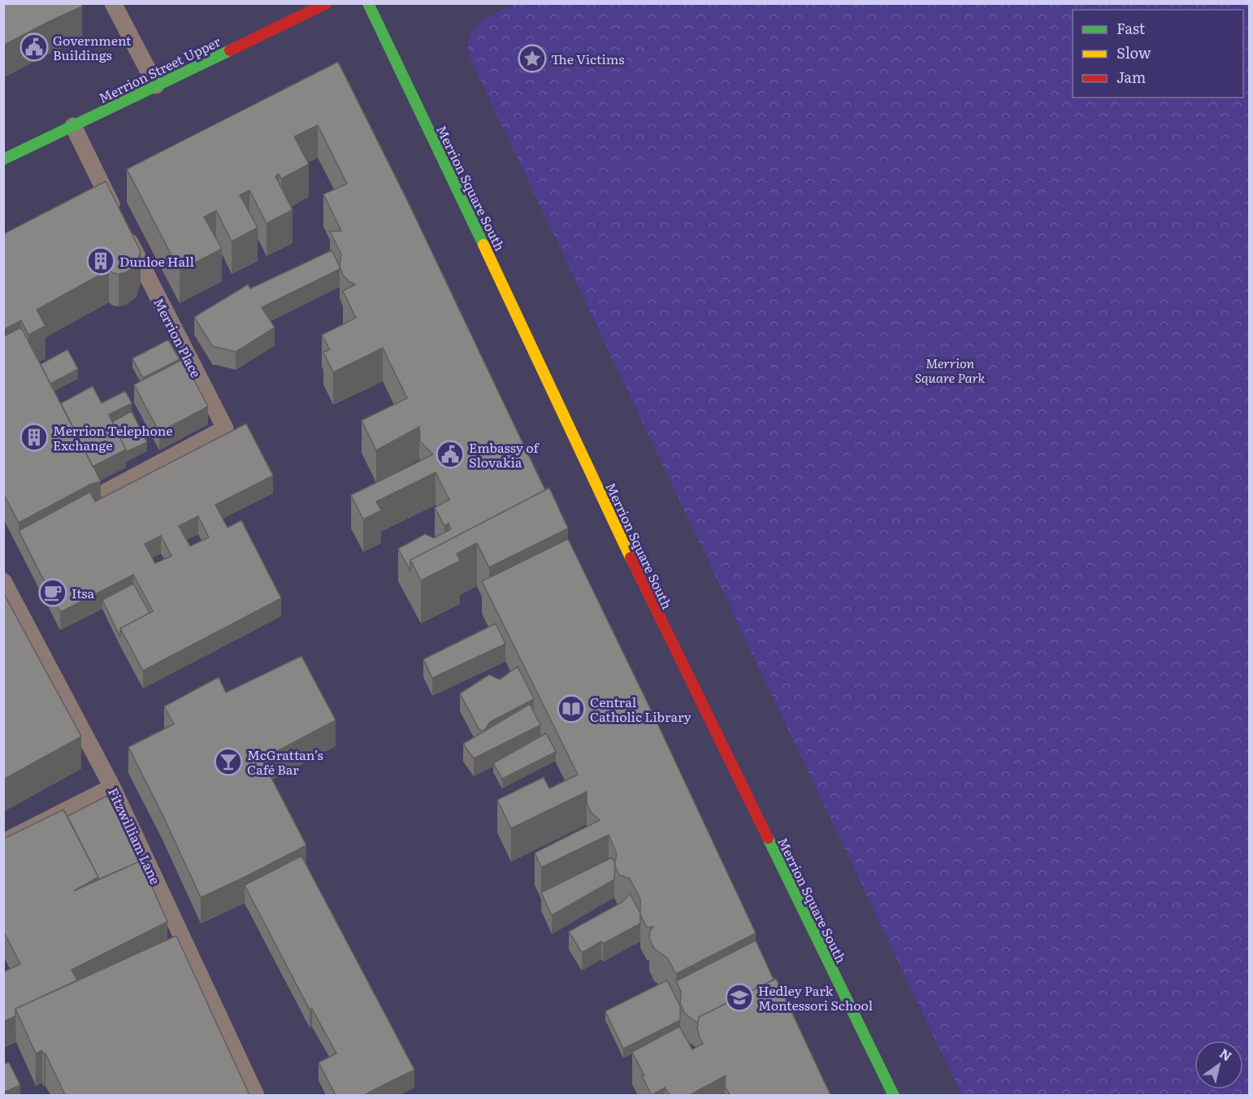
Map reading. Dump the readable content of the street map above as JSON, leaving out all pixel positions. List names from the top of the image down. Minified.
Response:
{"streets":{"street":["Merrion Street Upper","Merrion Square South"],"lane":["Merrion Place","Fitzwilliam Lane"]},"crossings":[["Merrion Street Upper","Merrion Place"]],"parks":["Merrion Square Park"],"places":{"public building":["Government Buildings","Embassy of Slovakia"],"place":["The Victims"],"building":["Dunloe Hall","Merrion Telephone Exchange"],"cafe":["Itsa"],"library":["Central Catholic Library"],"bar":["McGrattan’s Café Bar"],"school or university":["Hedley Park Montessori School"]},"legend":["Fast","Slow","Jam"],"north":"top right"}
